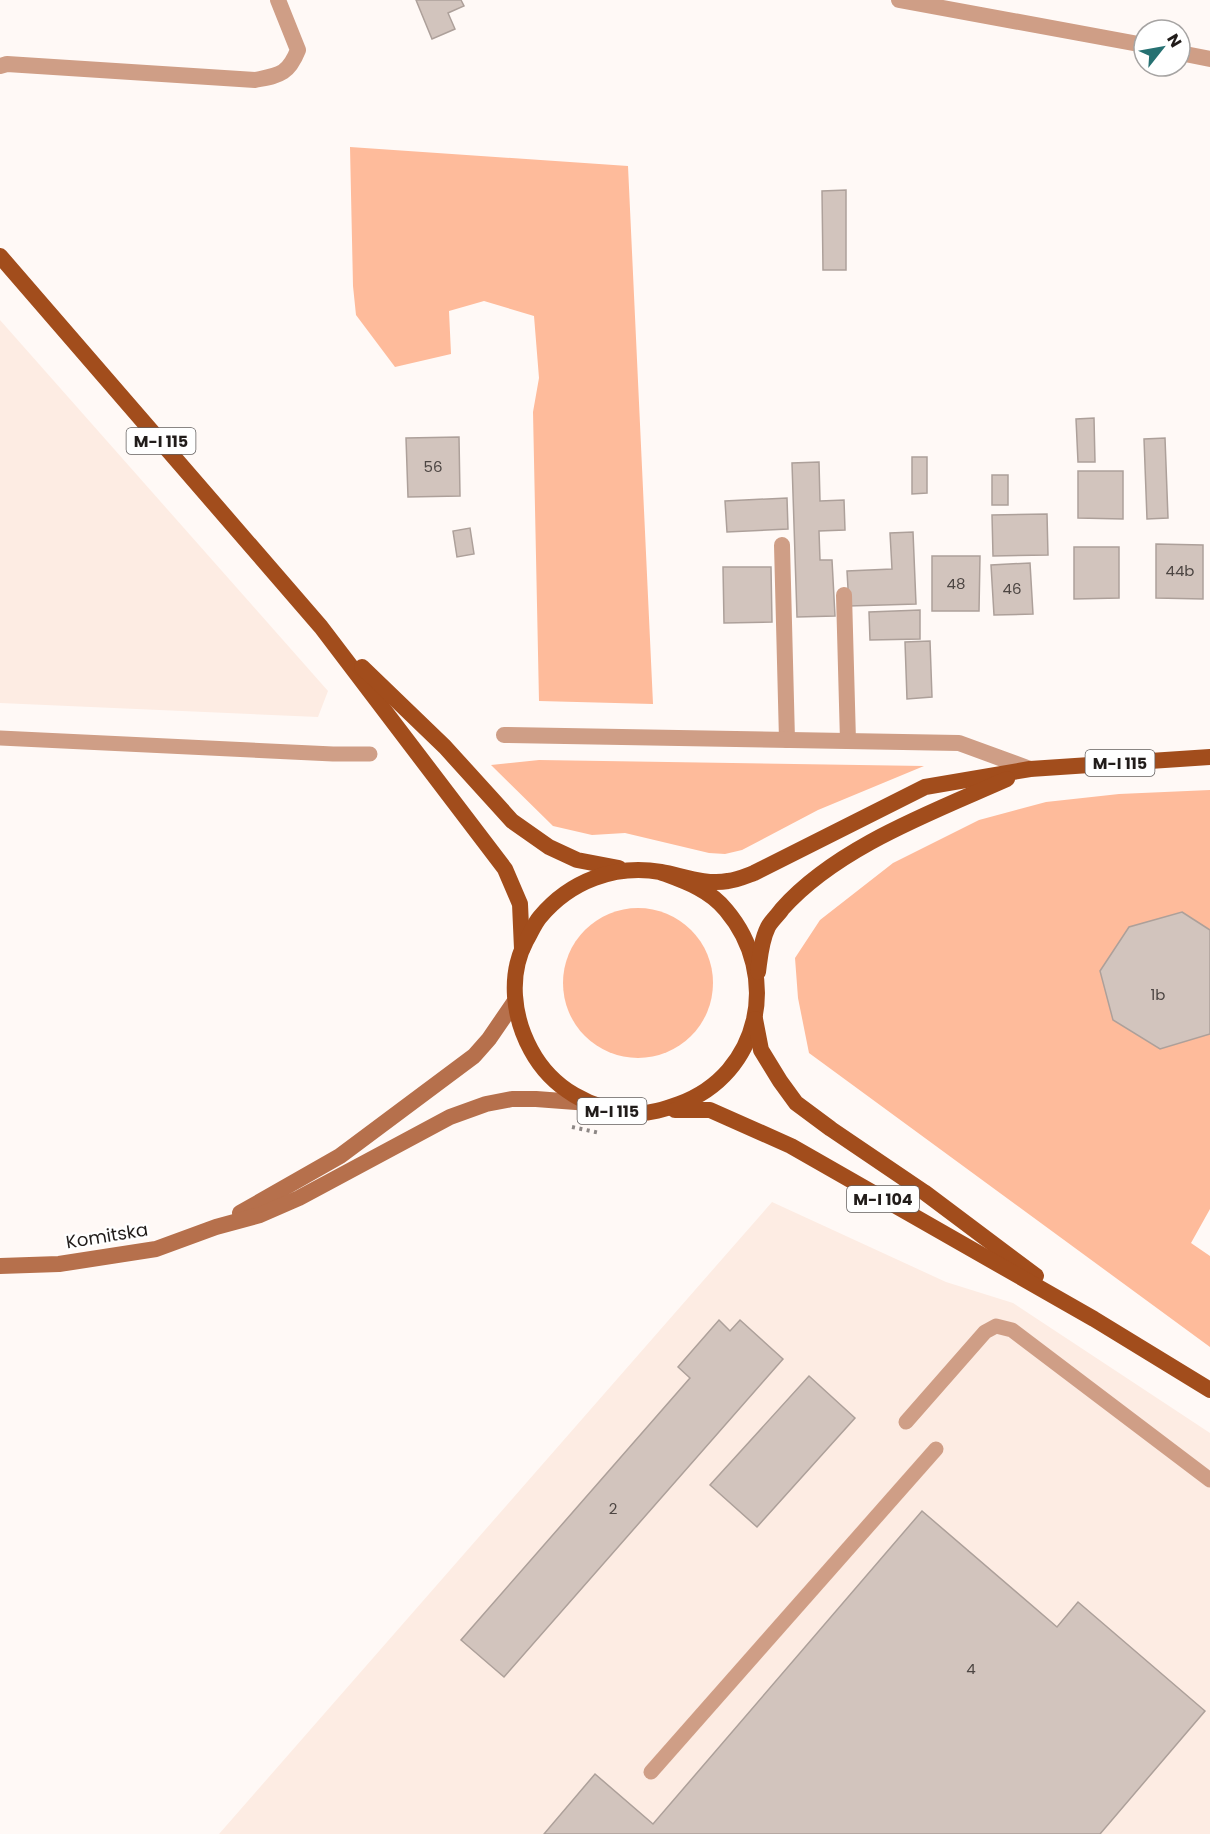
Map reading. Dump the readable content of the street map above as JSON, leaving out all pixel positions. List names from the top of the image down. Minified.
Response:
{"streets":{"main road":["M-I 115","M-I 104","Komitska"]},"crossings":[["M-I 115","M-I 104"]],"house_numbers":["56","44b","48","46","1b","2","4"],"north":"top right"}
